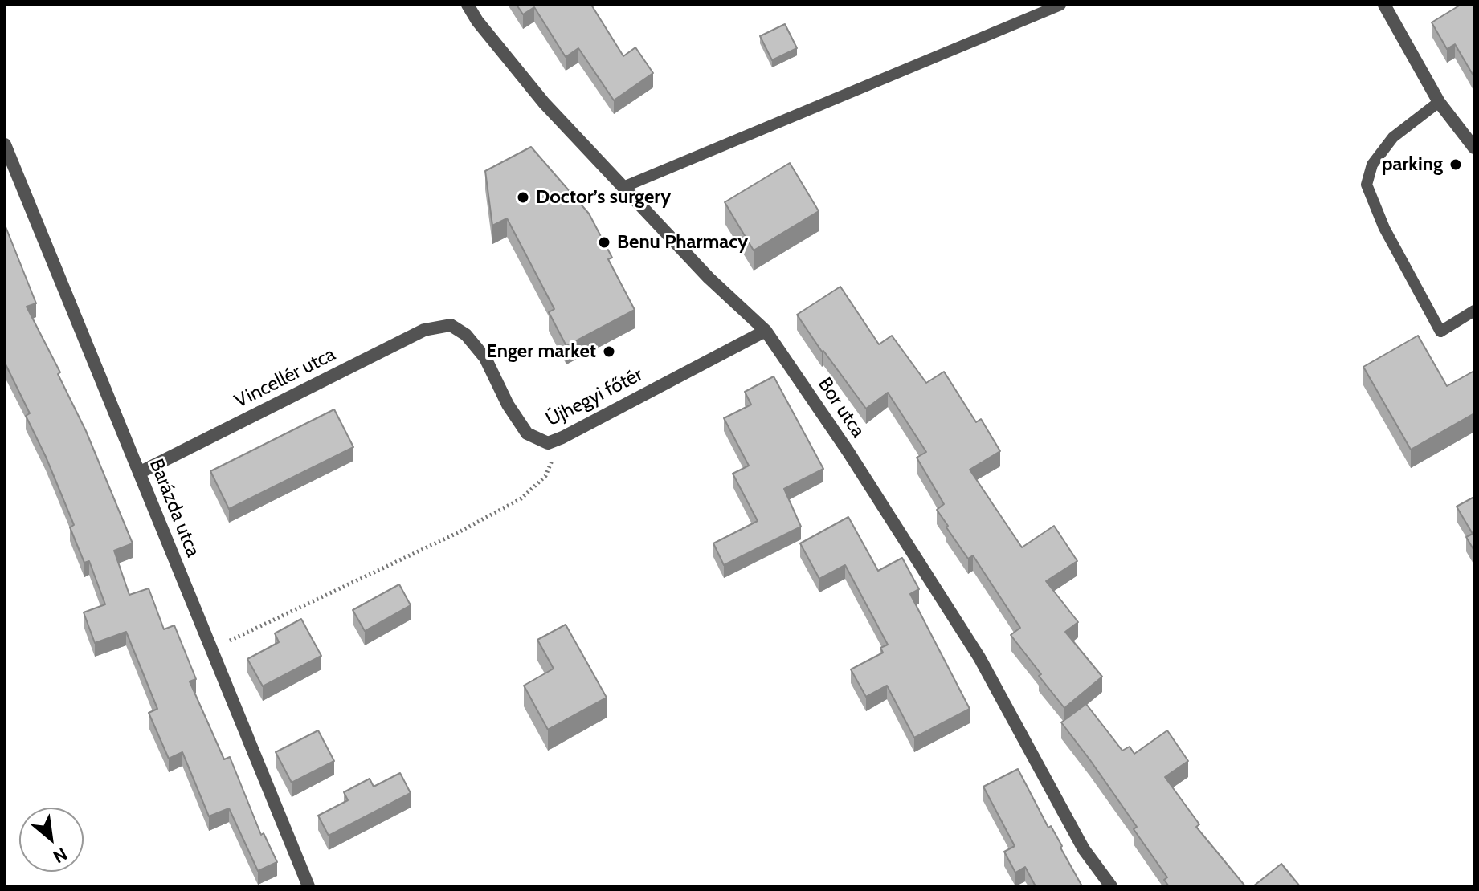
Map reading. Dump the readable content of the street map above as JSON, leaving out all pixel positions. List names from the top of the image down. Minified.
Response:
{"streets":{"street":["Vincellér utca","Újhegyi főtér","Bor utca","Barázda utca"]},"crossings":[["Vincellér utca","Újhegyi főtér"],["Vincellér utca","Barázda utca"],["Újhegyi főtér","Bor utca"]],"places":["parking","Doctor’s surgery","Benu Pharmacy","Enger market"],"north":"bottom right"}
